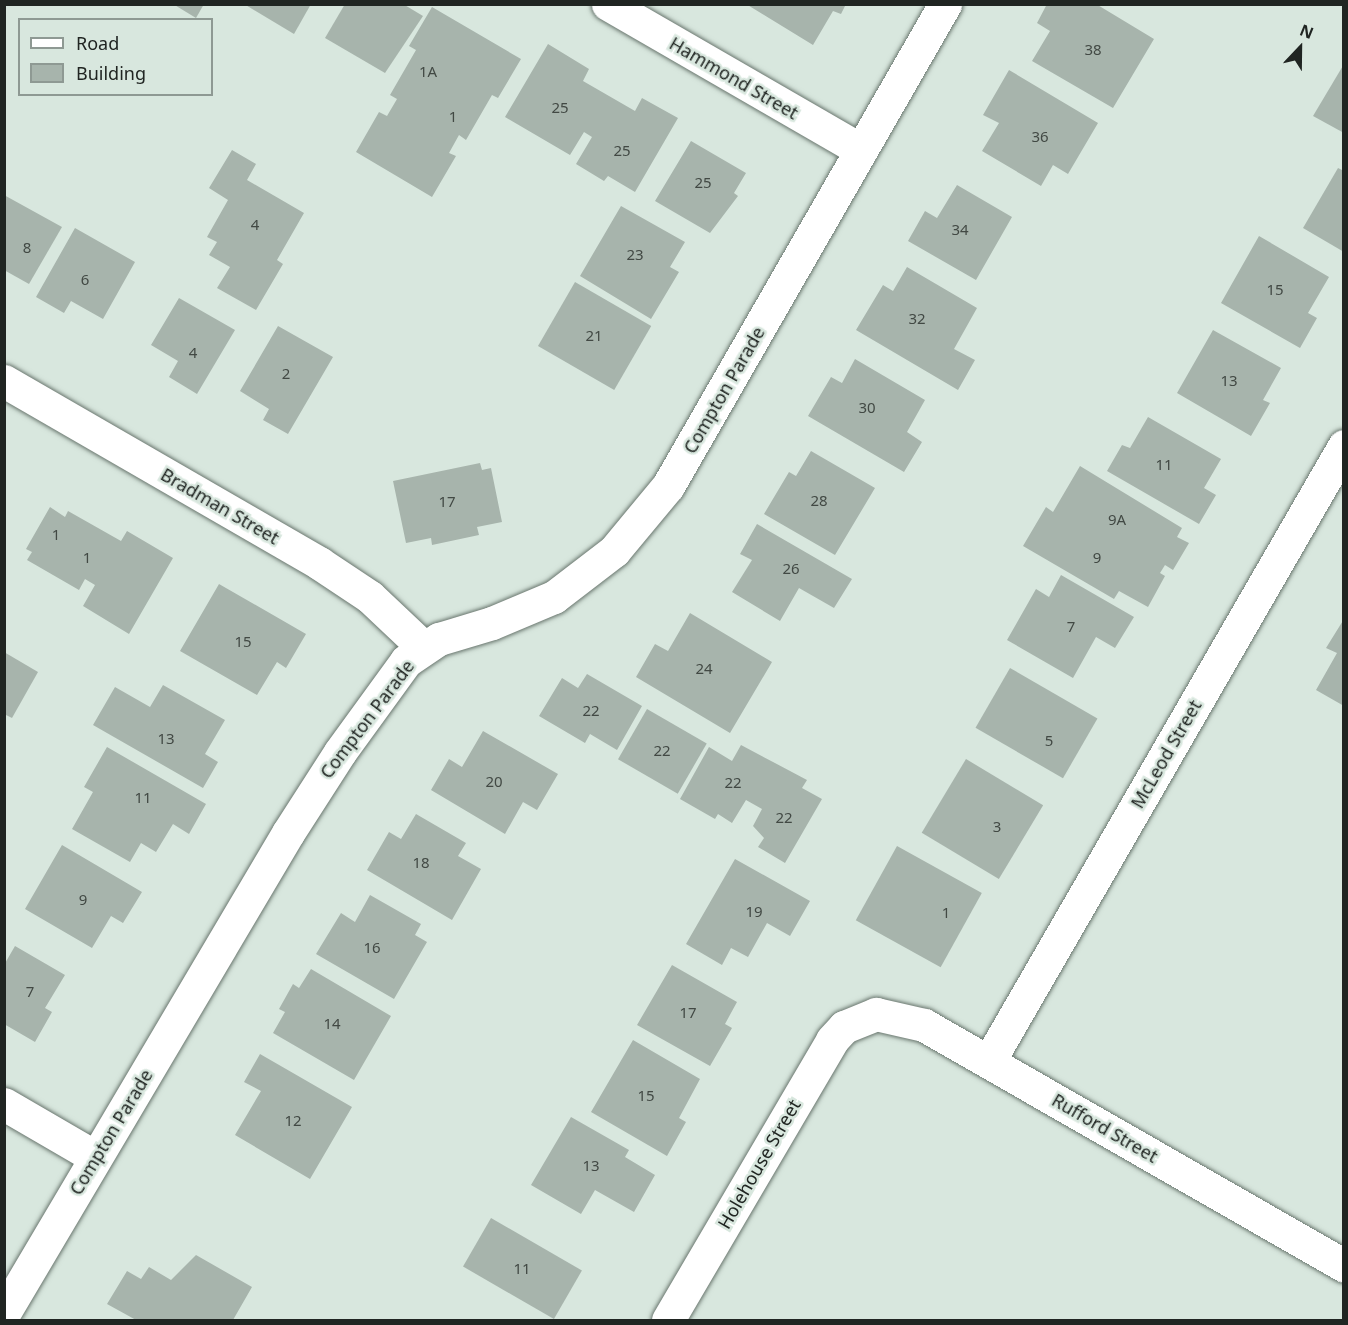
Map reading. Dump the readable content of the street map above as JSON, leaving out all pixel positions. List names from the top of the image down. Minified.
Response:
{"streets":{"street":["Hammond Street","Compton Parade","Bradman Street","McLeod Street","Rufford Street","Holehouse Street"]},"crossings":[["Hammond Street","Compton Parade"],["Compton Parade","Bradman Street"],["McLeod Street","Rufford Street"],["Rufford Street","Holehouse Street"]],"house_numbers":["38","1A","25","1","36","25","25","4","34","8","23","6","15","32","21","4","2","13","30","11","28","17","9A","1","1","9","26","7","15","24","22","13","5","22","20","22","11","22","3","18","9","19","1","16","7","17","14","15","12","13","11"],"legend":["Road","Building"],"north":"top"}
